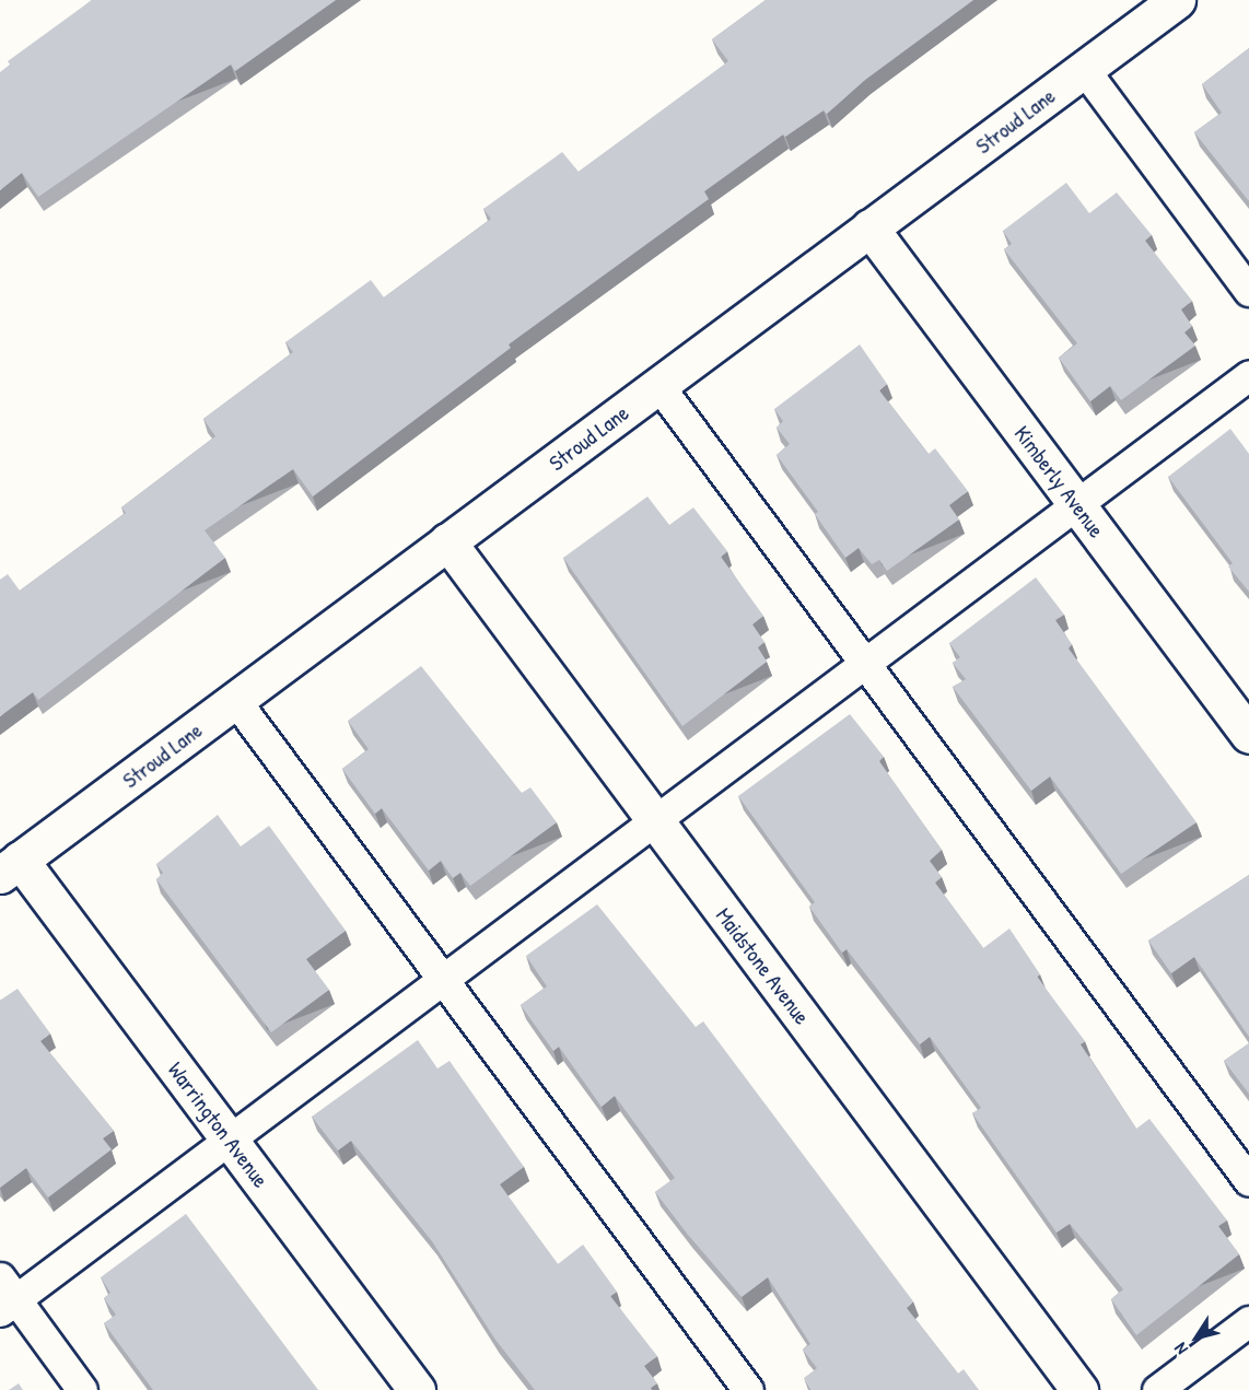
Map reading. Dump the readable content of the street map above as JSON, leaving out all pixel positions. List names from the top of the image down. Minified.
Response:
{"streets":{"street":["Stroud Lane","Kimberly Avenue","Maidstone Avenue","Warrington Avenue"]},"crossings":[["Stroud Lane","Kimberly Avenue"],["Stroud Lane","Maidstone Avenue"],["Stroud Lane","Warrington Avenue"]],"north":"bottom left"}
